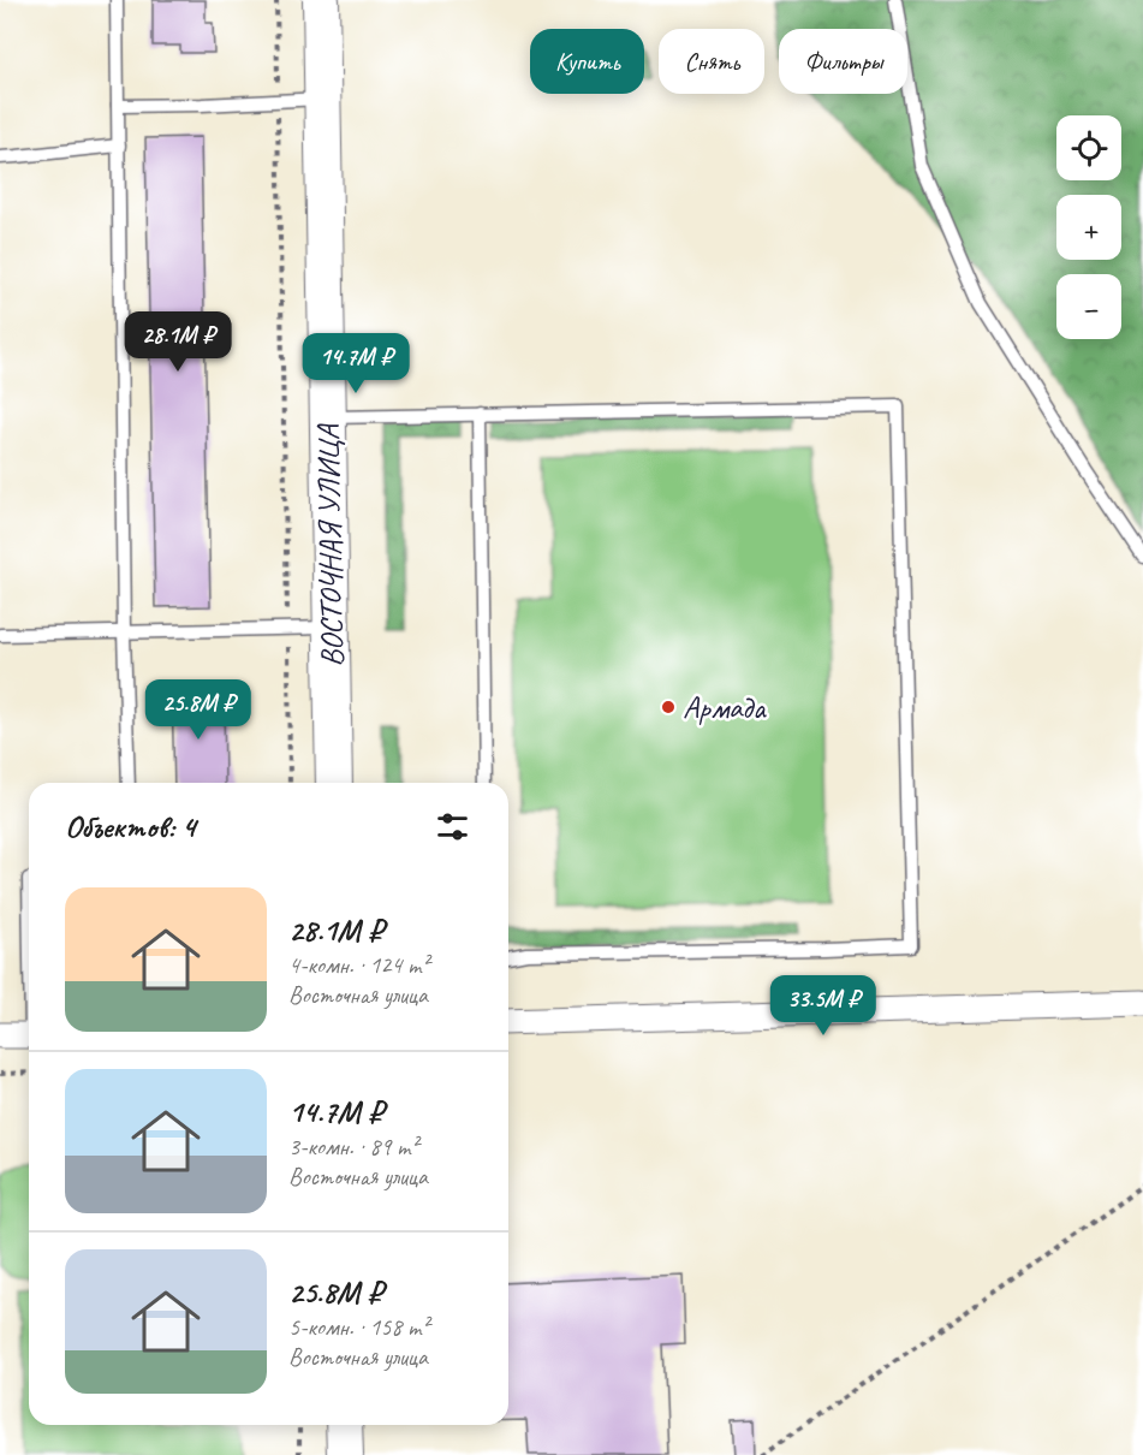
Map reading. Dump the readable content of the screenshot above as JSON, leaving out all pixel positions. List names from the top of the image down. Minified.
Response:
{"streets":{"main road":["ВОСТОЧНАЯ УЛИЦА"]},"places":["Армада"],"page":{"chip":["Купить","Снять","Фильтры"],"map_buttons":["+","−"],"price":["28.1M ₽","14.7M ₽","25.8M ₽","33.5M ₽"],"heading":"Объектов: 4","list":[{"name":"28.1M ₽","note":"4-комн. · 124 m² · Восточная улица"},{"name":"14.7M ₽","note":"3-комн. · 89 m² · Восточная улица"},{"name":"25.8M ₽","note":"5-комн. · 158 m² · Восточная улица"}]}}
